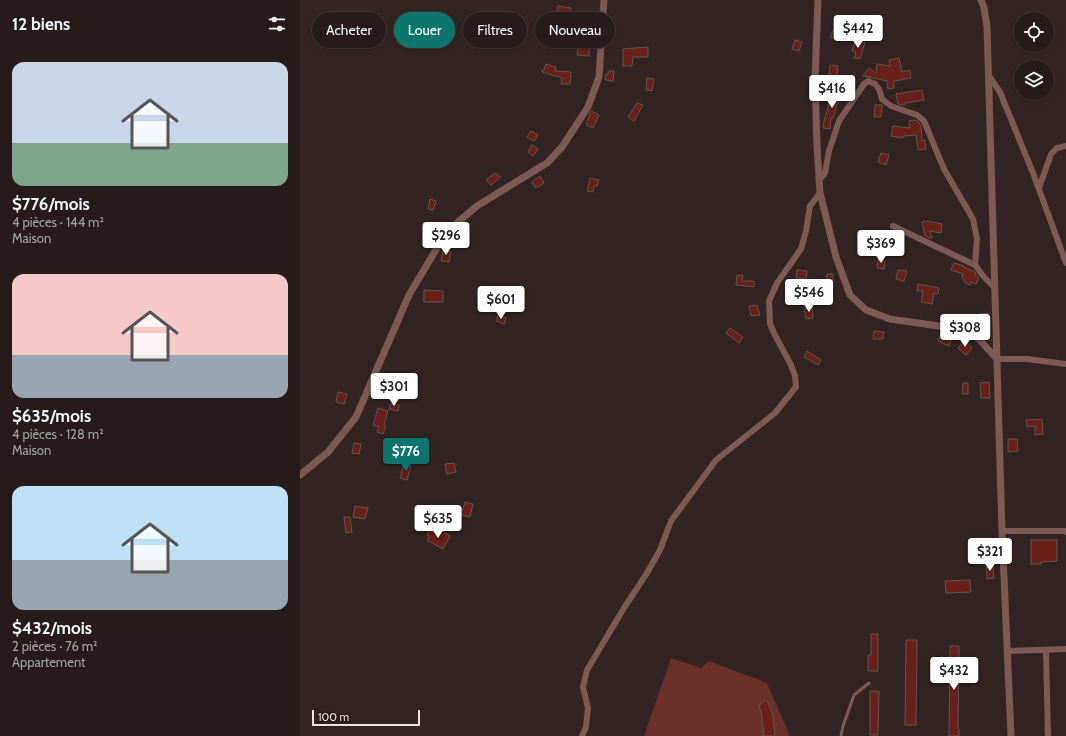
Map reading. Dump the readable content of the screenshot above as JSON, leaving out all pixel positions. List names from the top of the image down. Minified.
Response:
{"scale_bar":"100 m","page":{"heading":"12 biens","chip":["Acheter","Louer","Filtres","Nouveau"],"price":["$442","$416","$296","$369","$546","$601","$308","$301","$776","$635","$321","$432"],"list":[{"name":"$776/mois","note":"4 pièces · 144 m² · Maison"},{"name":"$635/mois","note":"4 pièces · 128 m² · Maison"},{"name":"$432/mois","note":"2 pièces · 76 m² · Appartement"}],"scale":"100 m"}}
